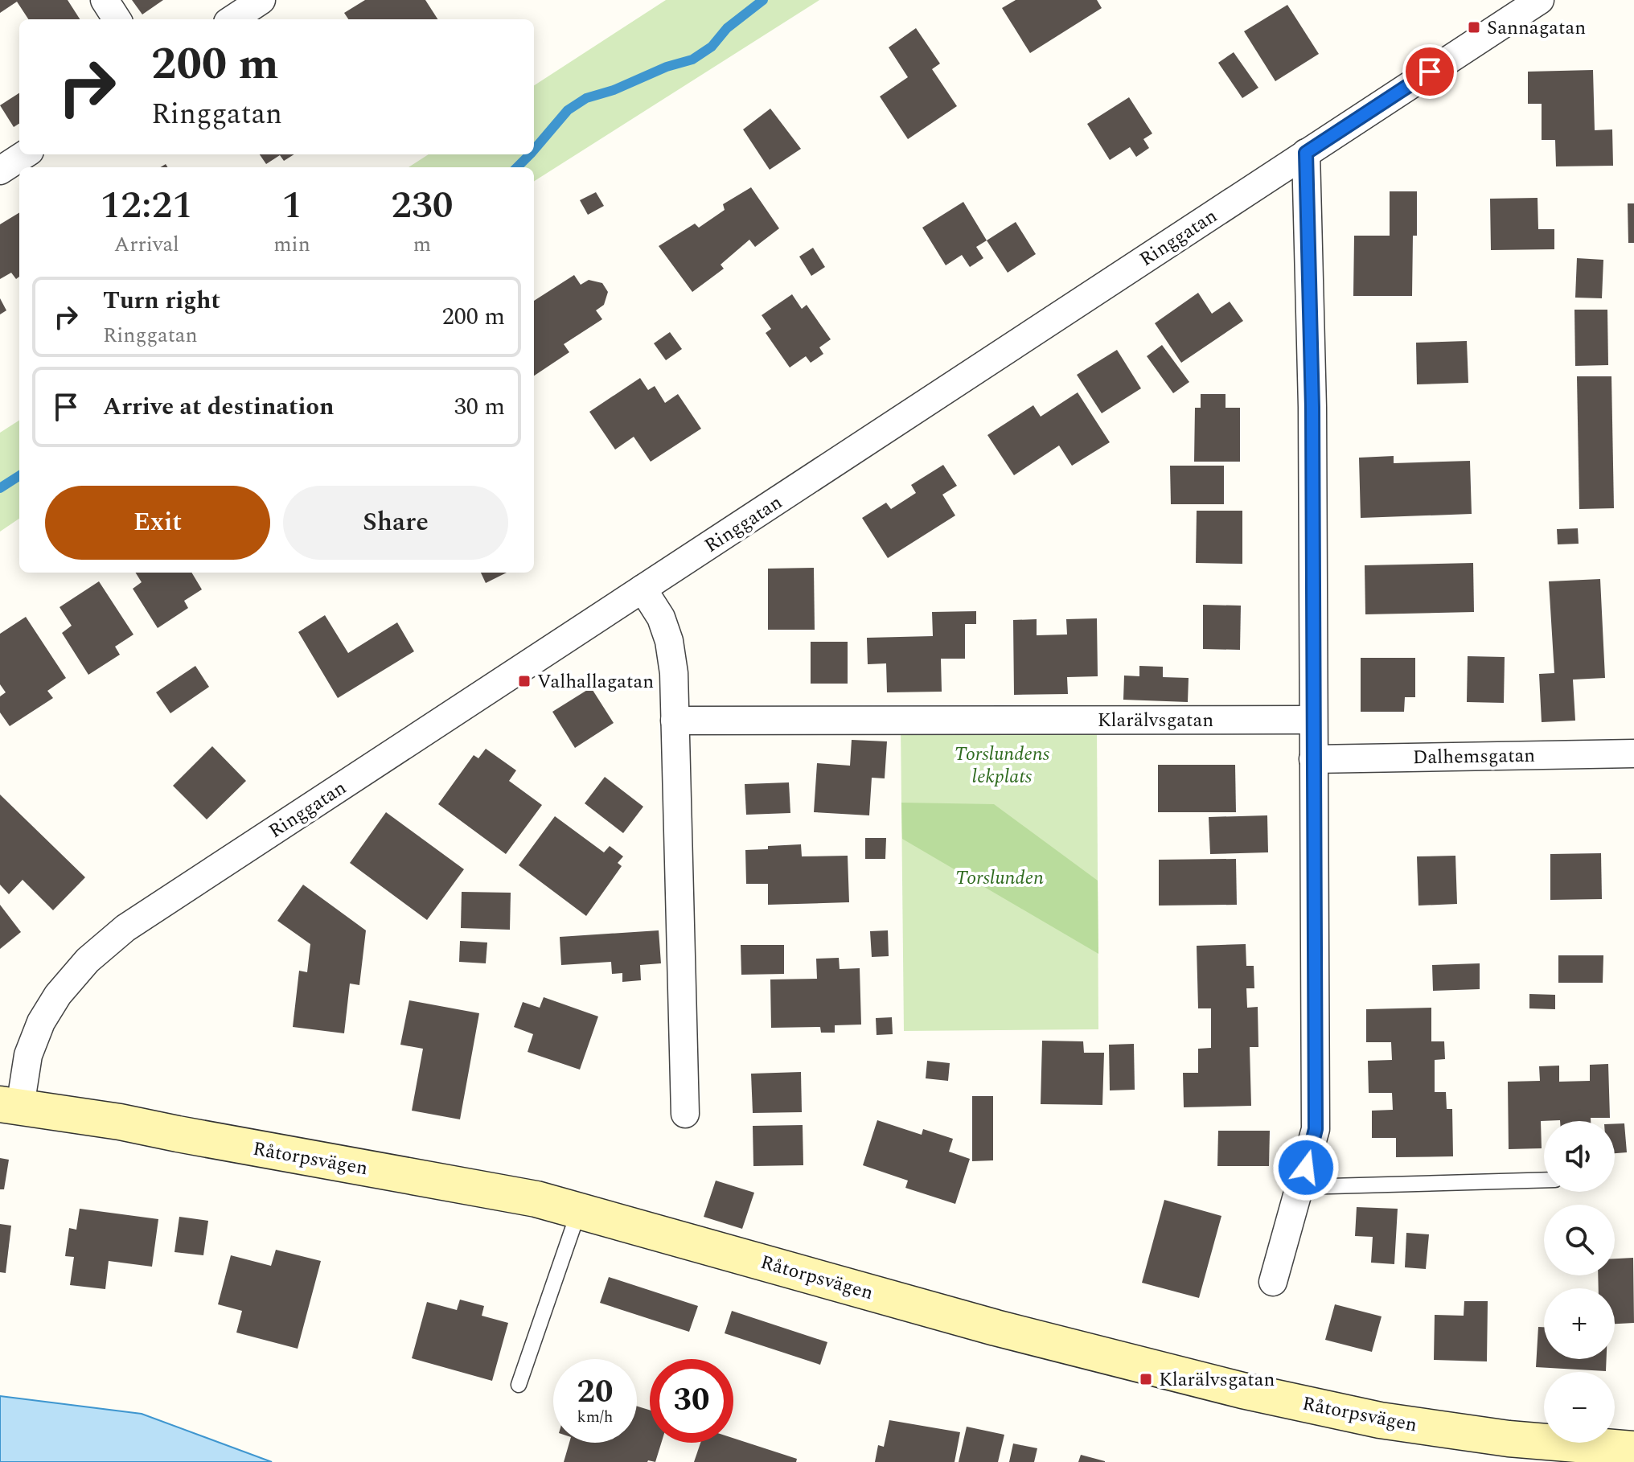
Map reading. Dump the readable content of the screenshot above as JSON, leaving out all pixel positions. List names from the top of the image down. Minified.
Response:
{"streets":{"street":["Ringgatan","Klarälvsgatan","Dalhemsgatan","Råtorpsvägen"]},"crossings":[["Ringgatan","Råtorpsvägen"]],"parks":["Torslundens lekplats","Torslunden"],"places":{"transit":["Sannagatan","Valhallagatan","Klarälvsgatan"]},"page":{"turn":["200 m","Ringgatan"],"eta":["12:21","Arrival","1","min","230","m"],"list":[{"name":"Turn right","note":"Ringgatan","value":"200 m"},{"name":"Arrive at destination","value":"30 m"}],"buttons":["Exit","Share"],"map_buttons":["+","−"],"speed":"20 km/h","limit":"30"}}
